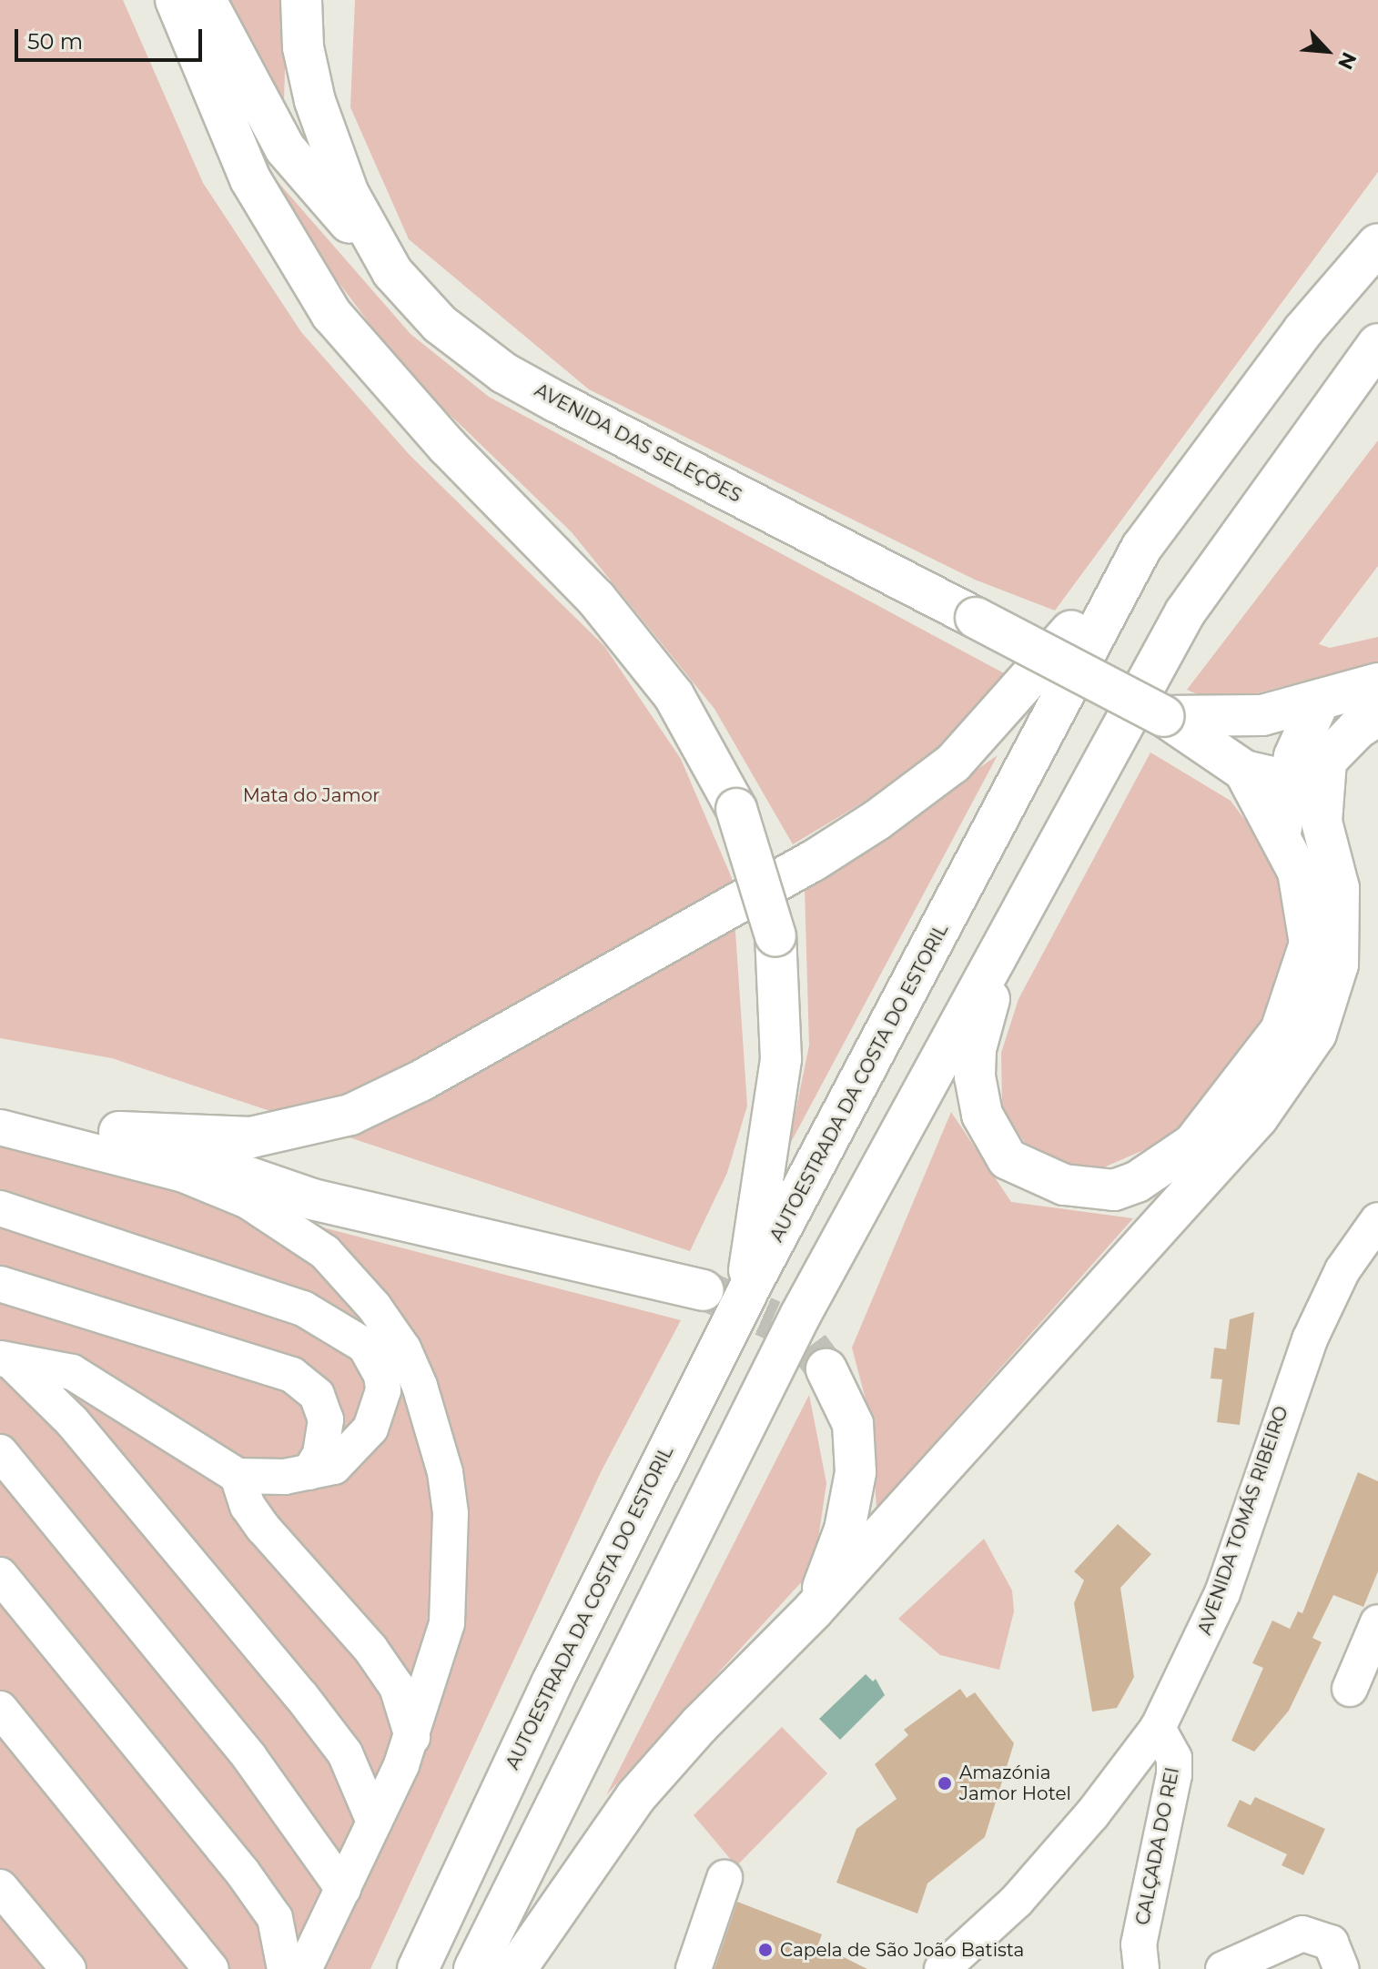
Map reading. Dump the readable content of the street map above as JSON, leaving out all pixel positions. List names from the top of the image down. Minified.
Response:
{"streets":{"main road":["AVENIDA DAS SELEÇÕES","AUTOESTRADA DA COSTA DO ESTORIL"],"street":["AVENIDA TOMÁS RIBEIRO","CALÇADA DO REI"]},"crossings":[["AVENIDA TOMÁS RIBEIRO","CALÇADA DO REI"]],"parks":["Mata do Jamor"],"places":["Amazónia Jamor Hotel","Capela de São João Batista"],"scale_bar":"50 m","north":"bottom right"}
